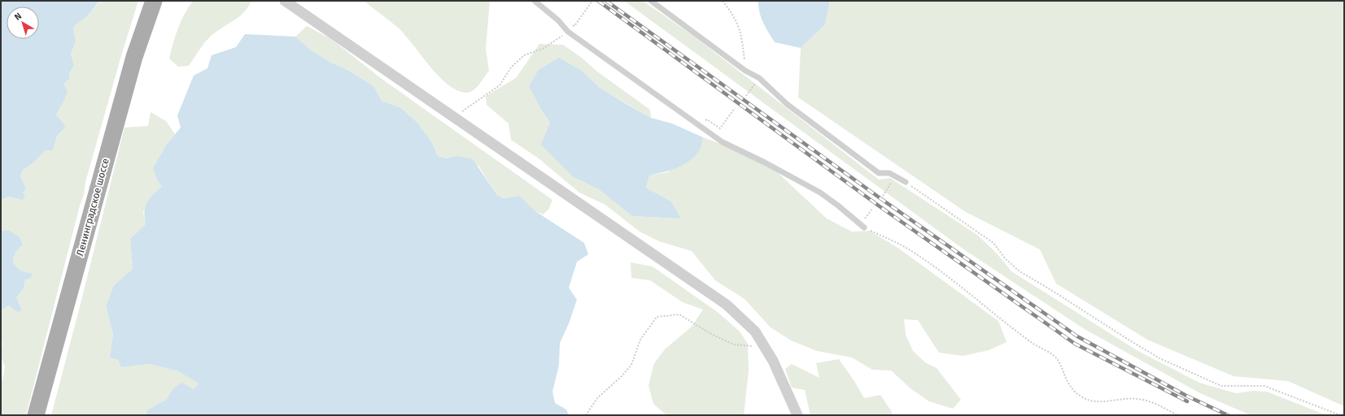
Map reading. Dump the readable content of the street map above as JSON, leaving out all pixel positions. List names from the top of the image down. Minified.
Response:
{"streets":{"main road":["Ленинградское шоссе"]},"north":"top left"}
